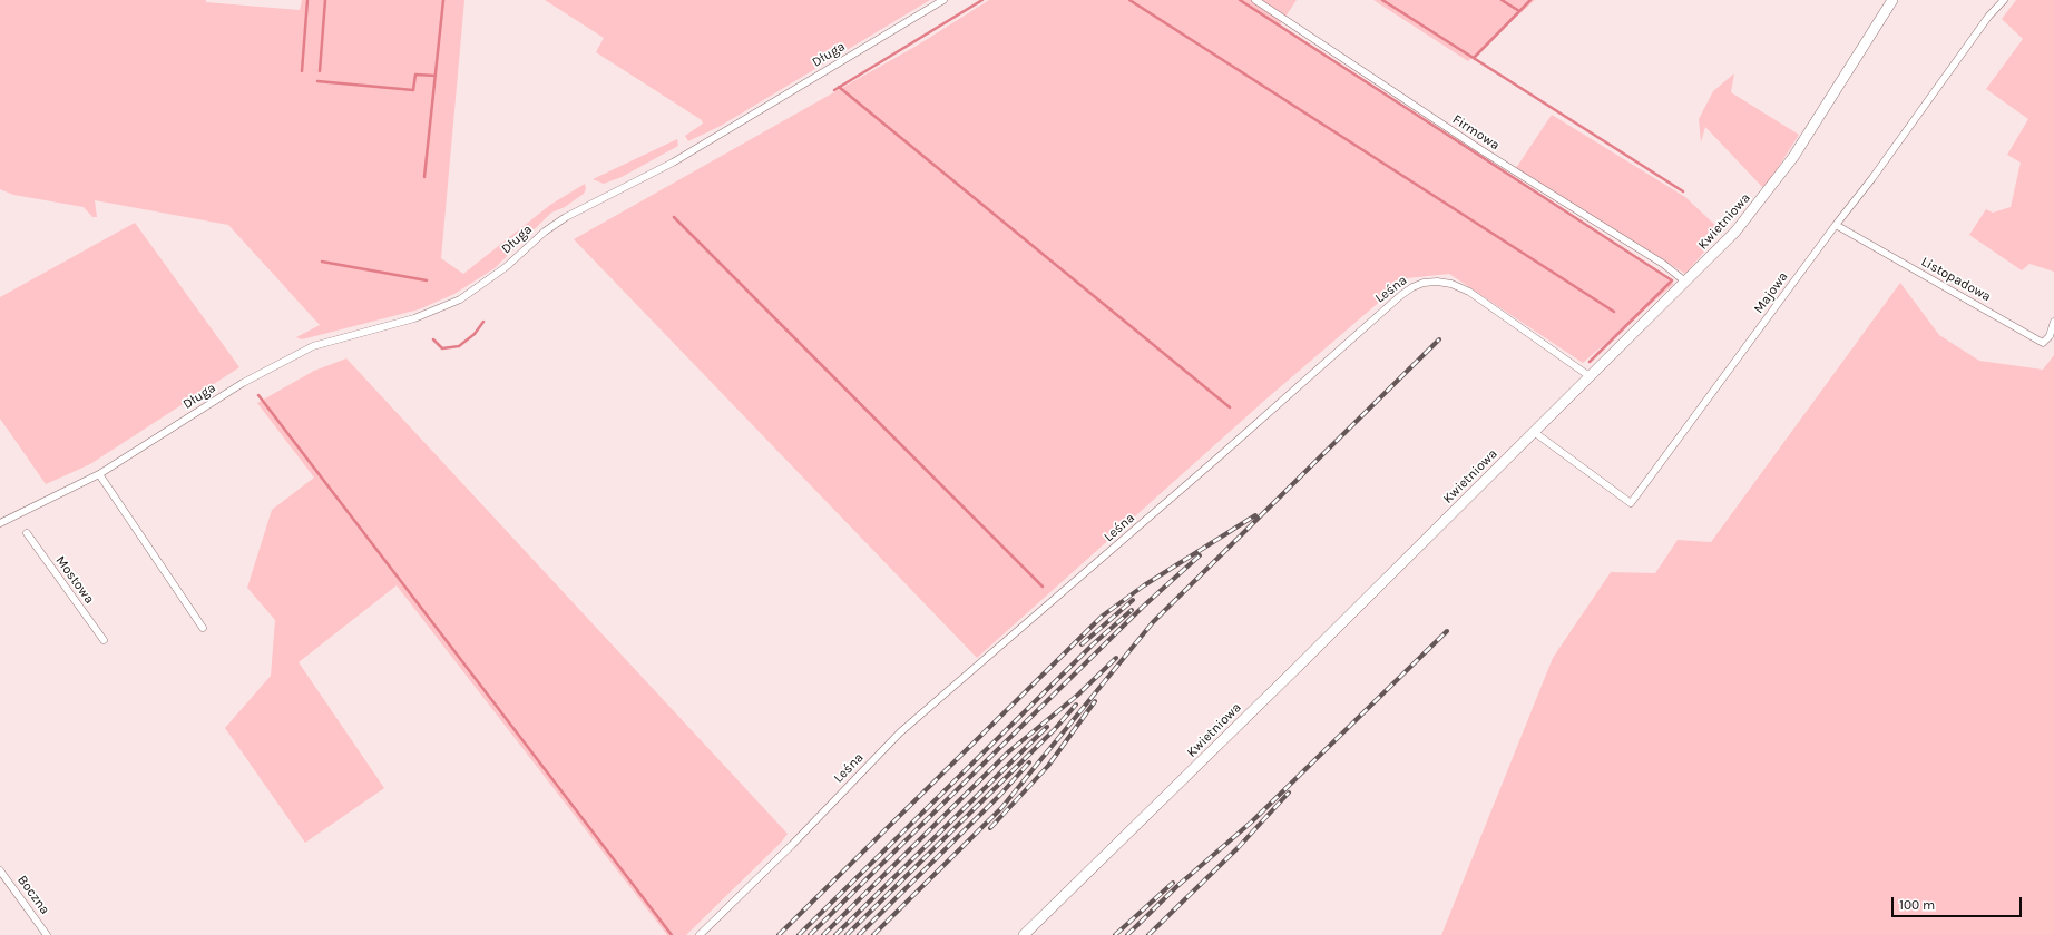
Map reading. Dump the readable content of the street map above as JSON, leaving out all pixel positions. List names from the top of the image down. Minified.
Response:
{"streets":{"street":["Długa","Firmowa","Kwietniowa","Listopadowa","Leśna","Majowa","Mostowa","Boczna"]},"crossings":[["Firmowa","Kwietniowa"],["Kwietniowa","Leśna"],["Kwietniowa","Majowa"],["Listopadowa","Majowa"]],"scale_bar":"100 m"}
